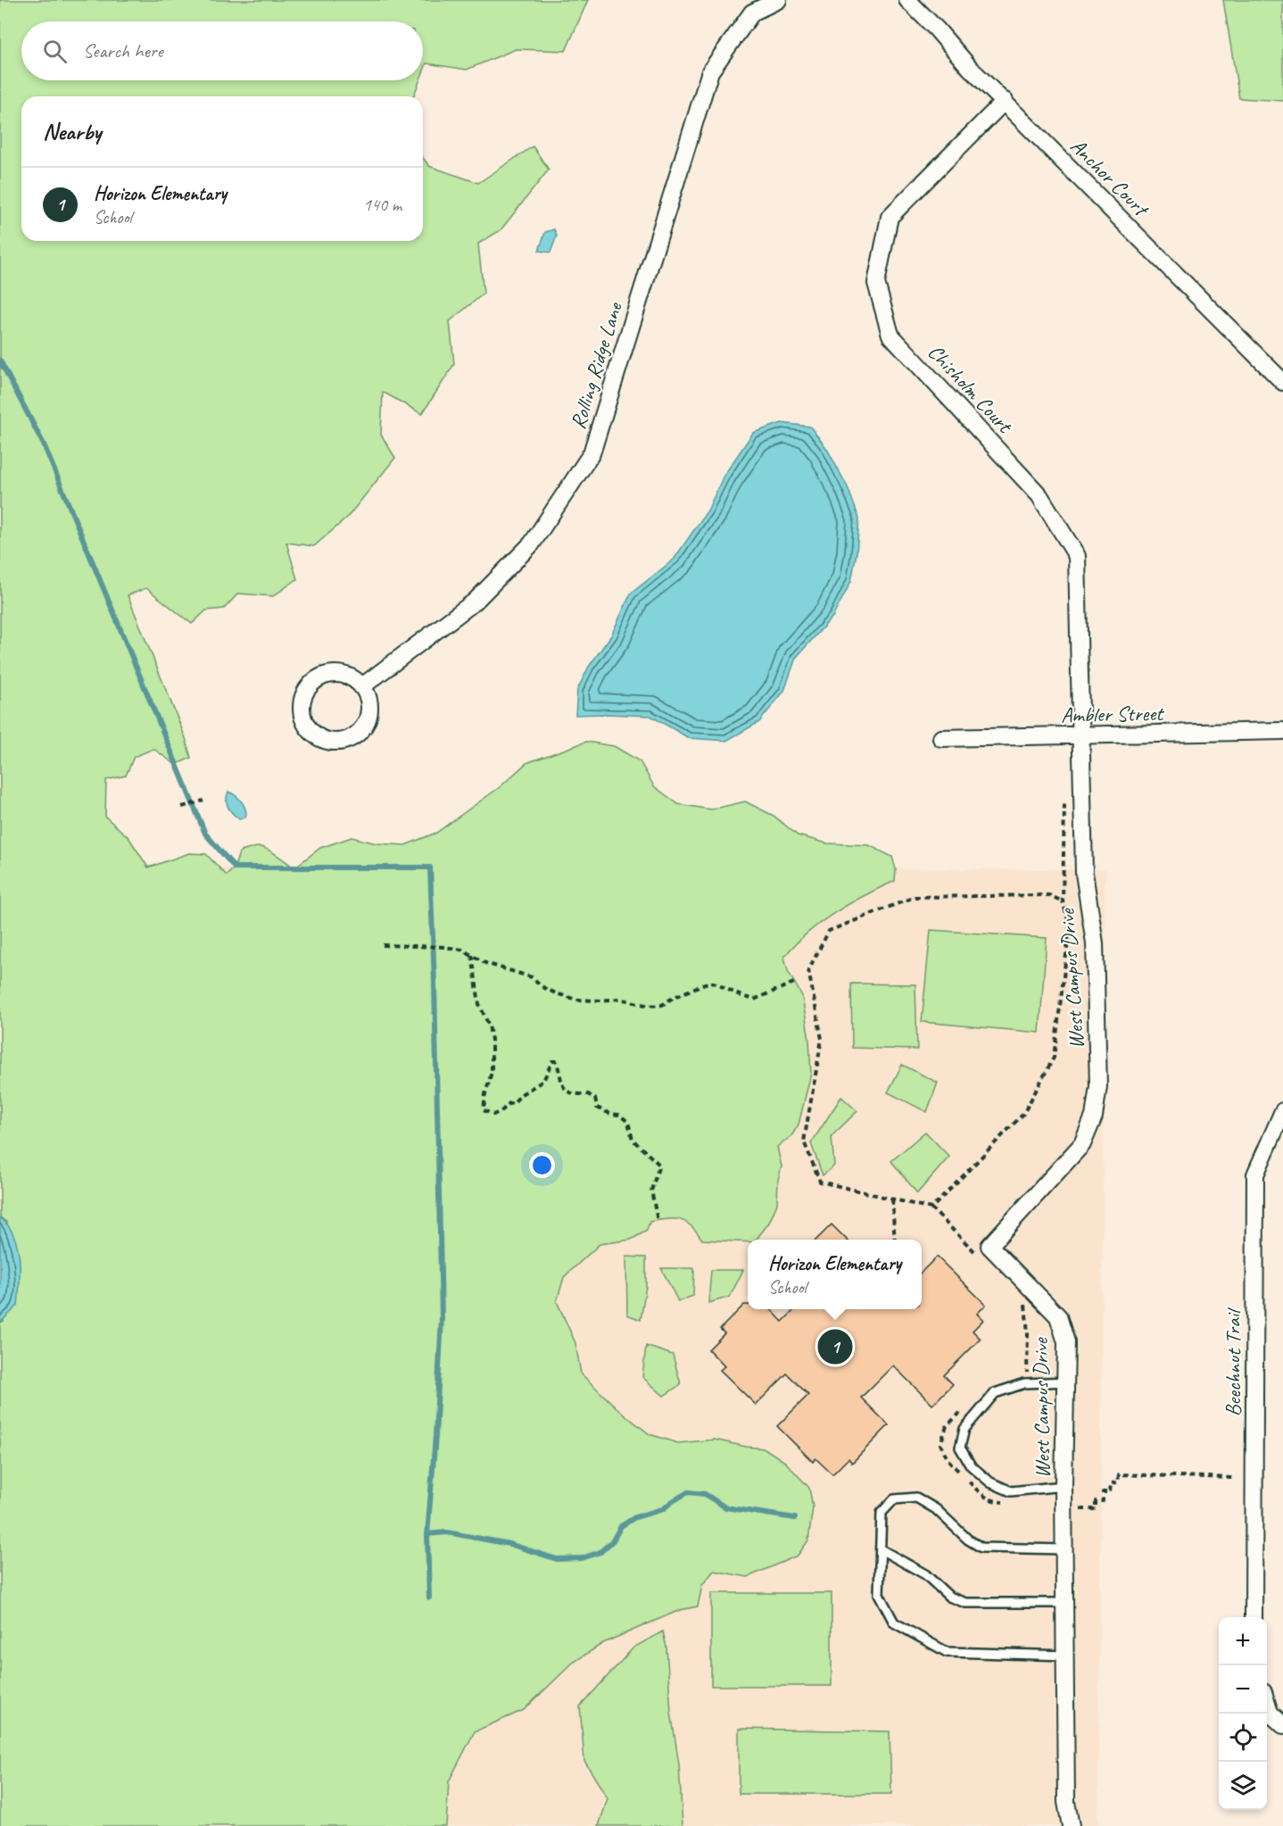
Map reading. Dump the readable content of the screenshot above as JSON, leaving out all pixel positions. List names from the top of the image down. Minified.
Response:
{"streets":{"street":["Anchor Court","Rolling Ridge Lane","Chisholm Court","Ambler Street","West Campus Drive","Beechnut Trail"]},"crossings":[["Anchor Court","Chisholm Court"],["Chisholm Court","Ambler Street"],["Chisholm Court","West Campus Drive"],["Ambler Street","West Campus Drive"]],"page":{"search":"Search here","heading":"Nearby","list":[{"mark":"1","name":"Horizon Elementary","note":"School","value":"140 m"}],"popup":["Horizon Elementary","School"],"pins":"1","map_buttons":["+","−"]}}
